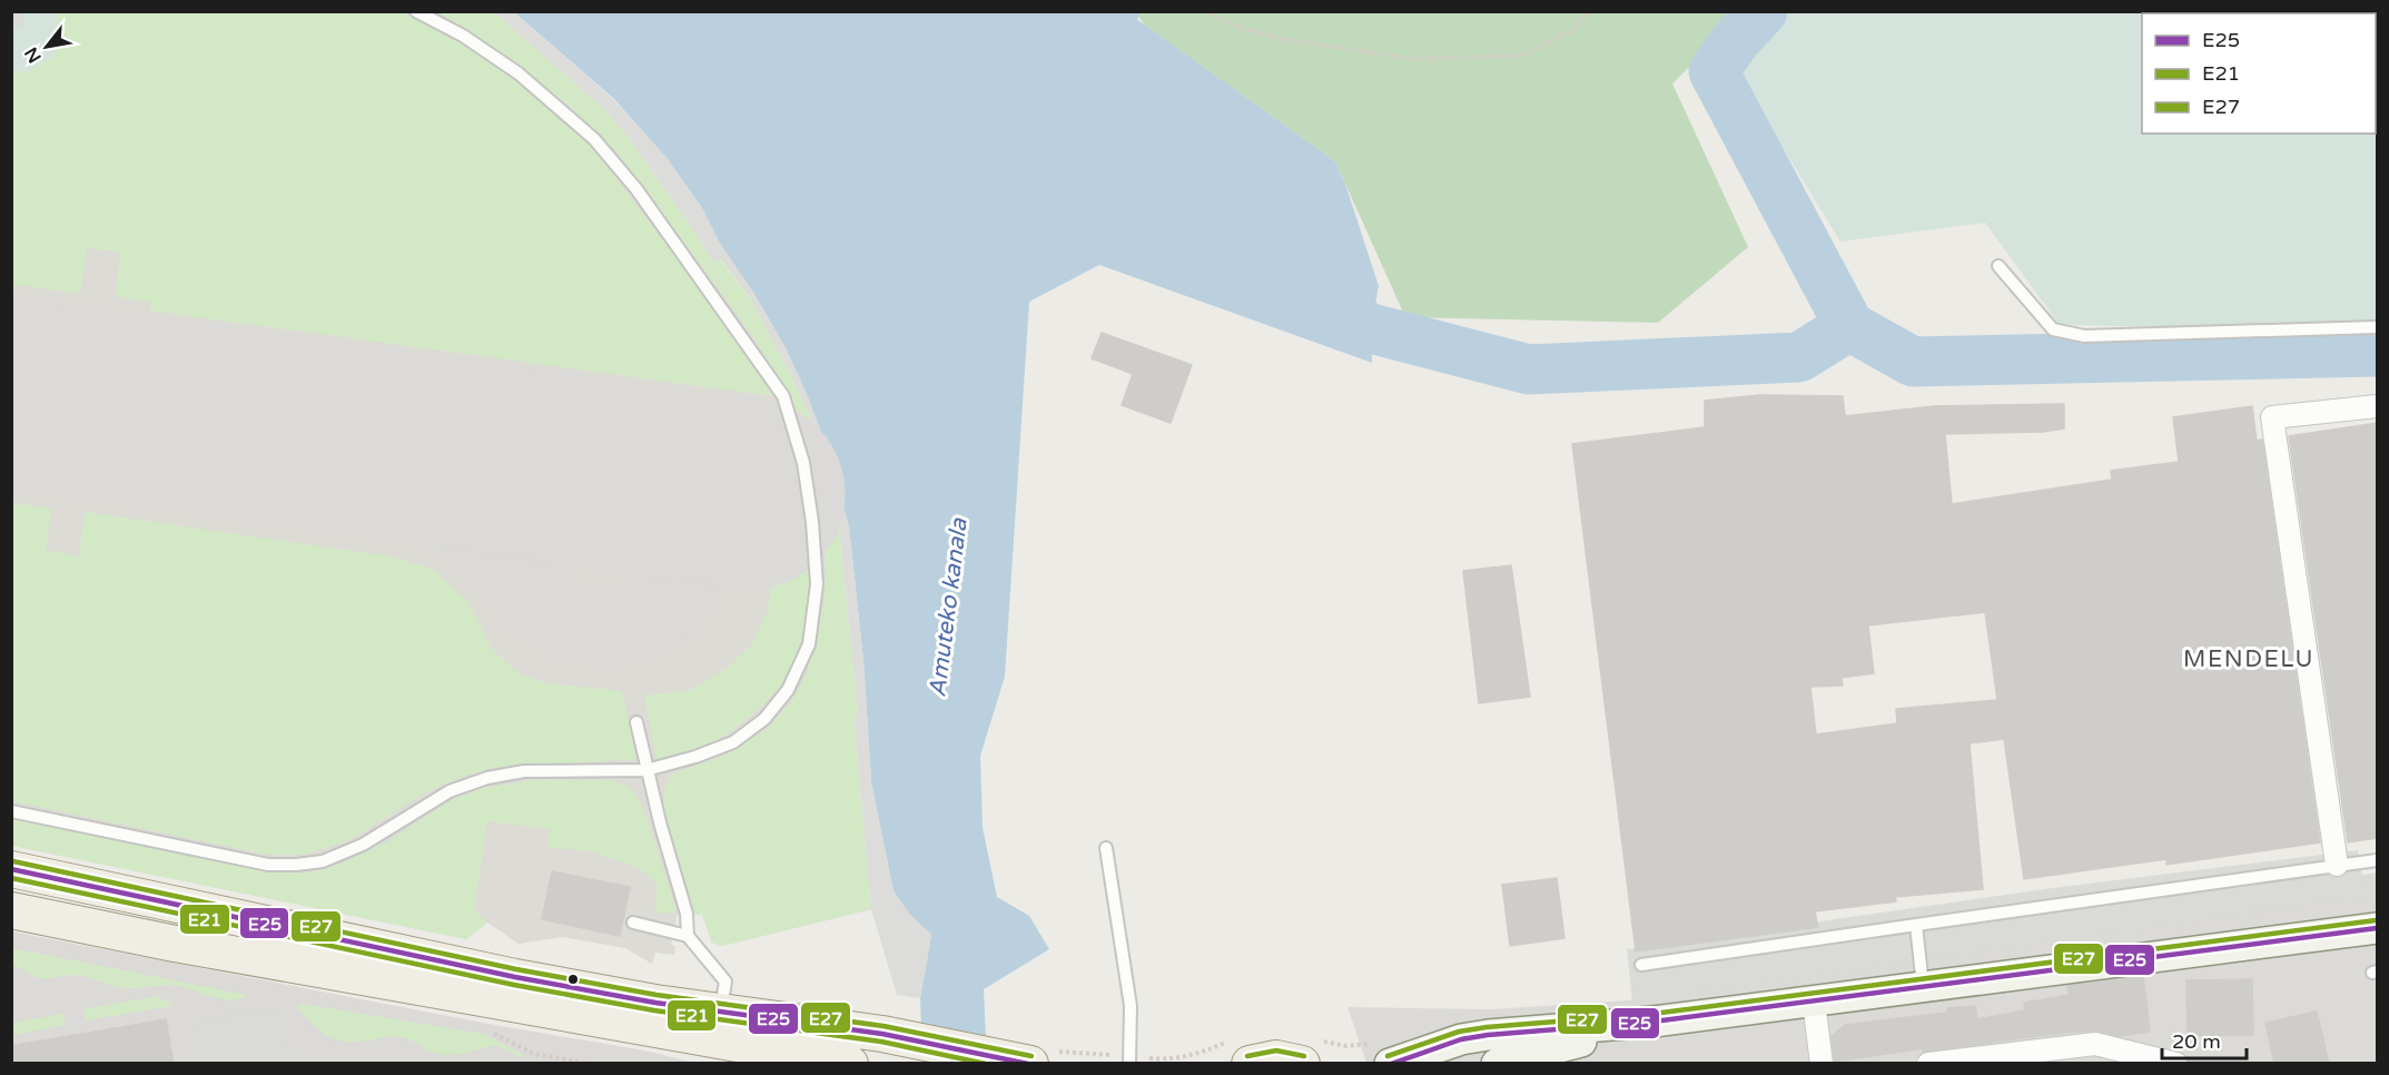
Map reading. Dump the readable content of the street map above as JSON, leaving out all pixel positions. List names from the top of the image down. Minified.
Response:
{"districts":["MENDELU"],"water":["Amuteko kanala"],"lines":["transit line E27","transit line E25","transit line E21"],"legend":["E25","E21","E27"],"scale_bar":"20 m","north":"bottom left"}
